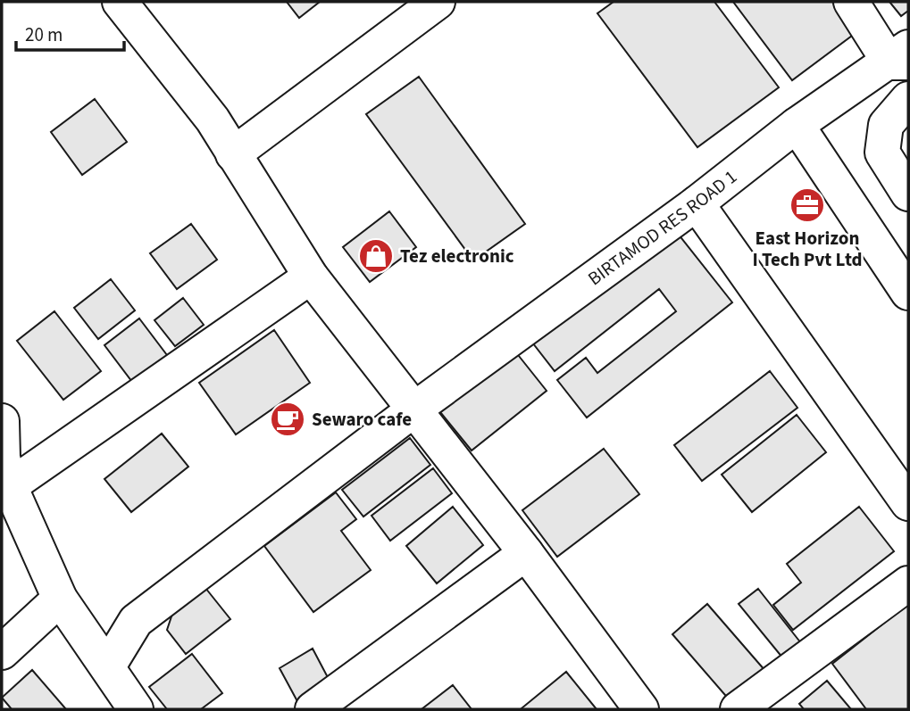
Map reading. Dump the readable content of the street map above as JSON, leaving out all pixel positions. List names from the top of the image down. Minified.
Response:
{"streets":{"street":["BIRTAMOD RES ROAD 1"]},"places":{"office":["East Horizon I Tech Pvt Ltd"],"shop":["Tez electronic"],"cafe":["Sewaro cafe"]},"scale_bar":"20 m"}
